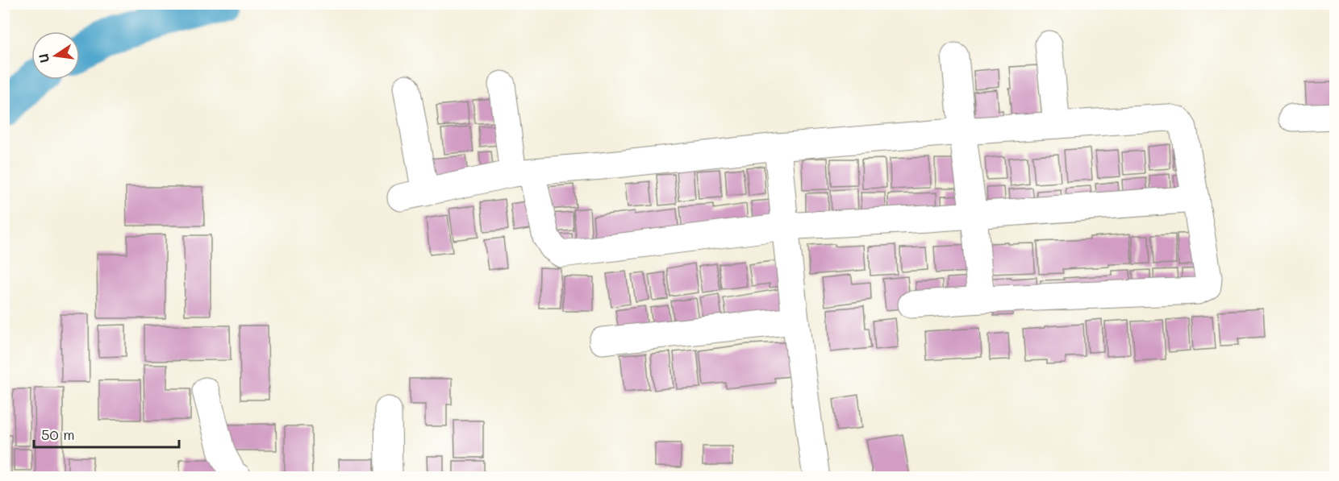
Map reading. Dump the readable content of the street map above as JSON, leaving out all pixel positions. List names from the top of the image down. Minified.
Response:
{"scale_bar":"50 m","north":"left"}
